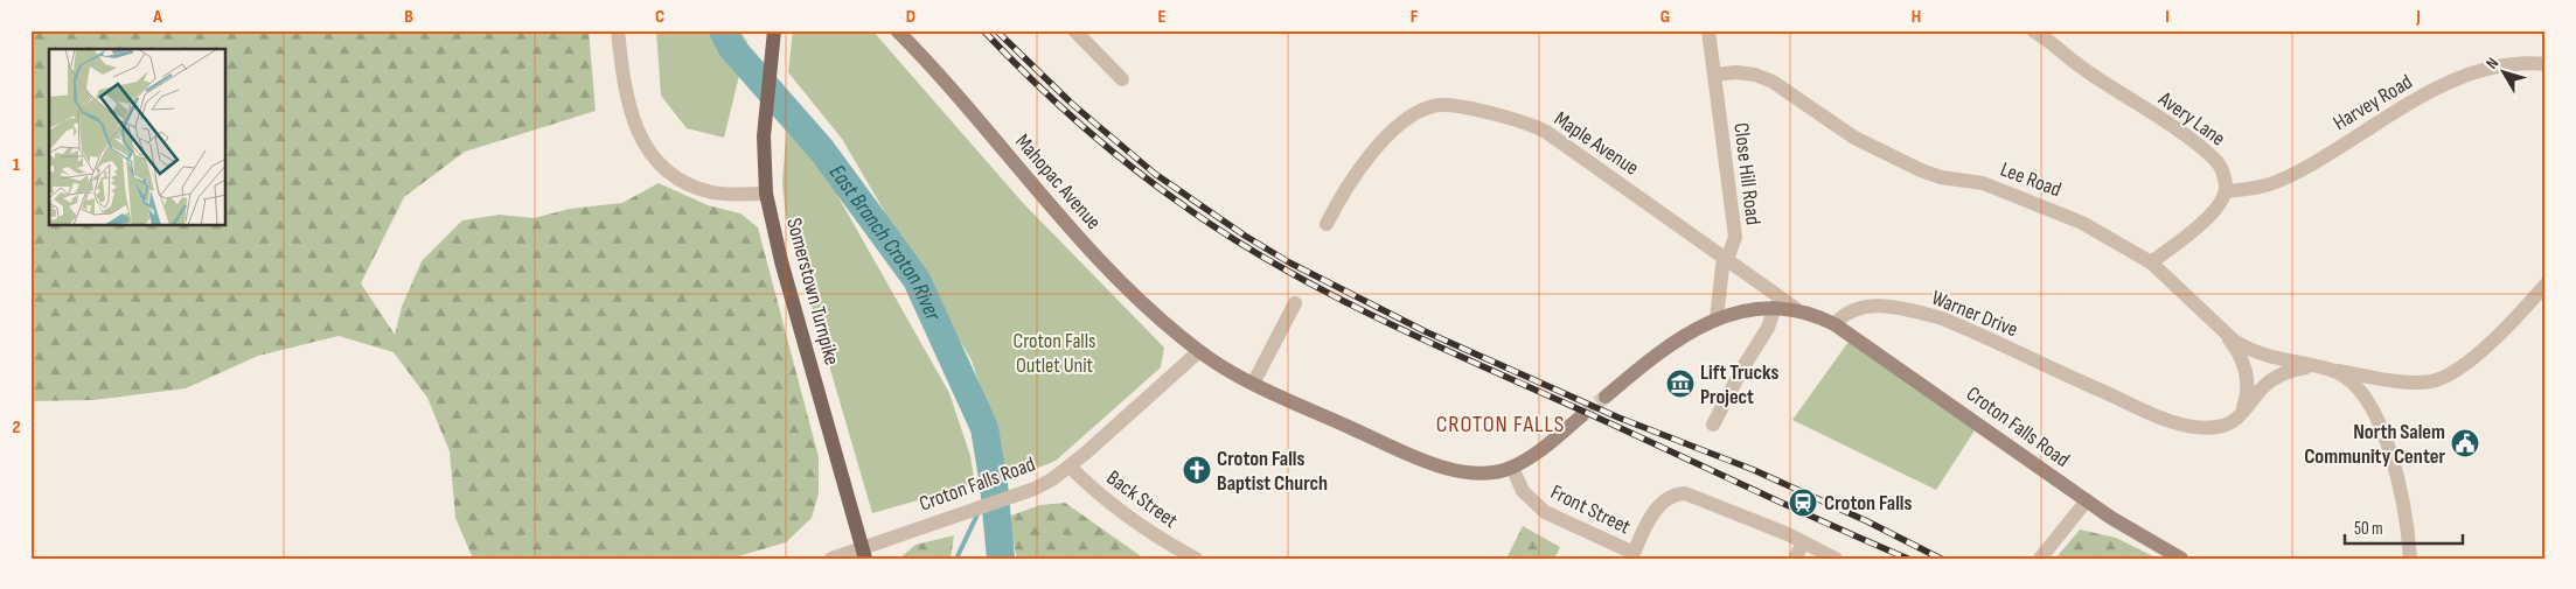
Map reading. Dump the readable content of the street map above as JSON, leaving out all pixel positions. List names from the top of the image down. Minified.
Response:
{"streets":{"main road":["Mahopac Avenue","Somerstown Turnpike","Croton Falls Road"],"street":["Harvey Road","Avery Lane","Maple Avenue","Close Hill Road","Lee Road","Warner Drive","Back Street","Front Street"]},"crossings":[["Harvey Road","Avery Lane"],["Maple Avenue","Close Hill Road"],["Close Hill Road","Lee Road"],["Lee Road","Warner Drive"],["Mahopac Avenue","Croton Falls Road"],["Somerstown Turnpike","Croton Falls Road"],["Warner Drive","Croton Falls Road"],["Croton Falls Road","Back Street"]],"districts":["CROTON FALLS"],"water":["East Branch Croton River"],"parks":["Croton Falls Outlet Unit"],"places":{"museum":["Lift Trucks Project"],"public building":["North Salem Community Center"],"church":["Croton Falls Baptist Church"],"station":["Croton Falls"]},"scale_bar":"50 m","north":"top left","grid":{"columns":["A","B","C","D","E","F","G","H","I","J"],"rows":["1","2"]}}
